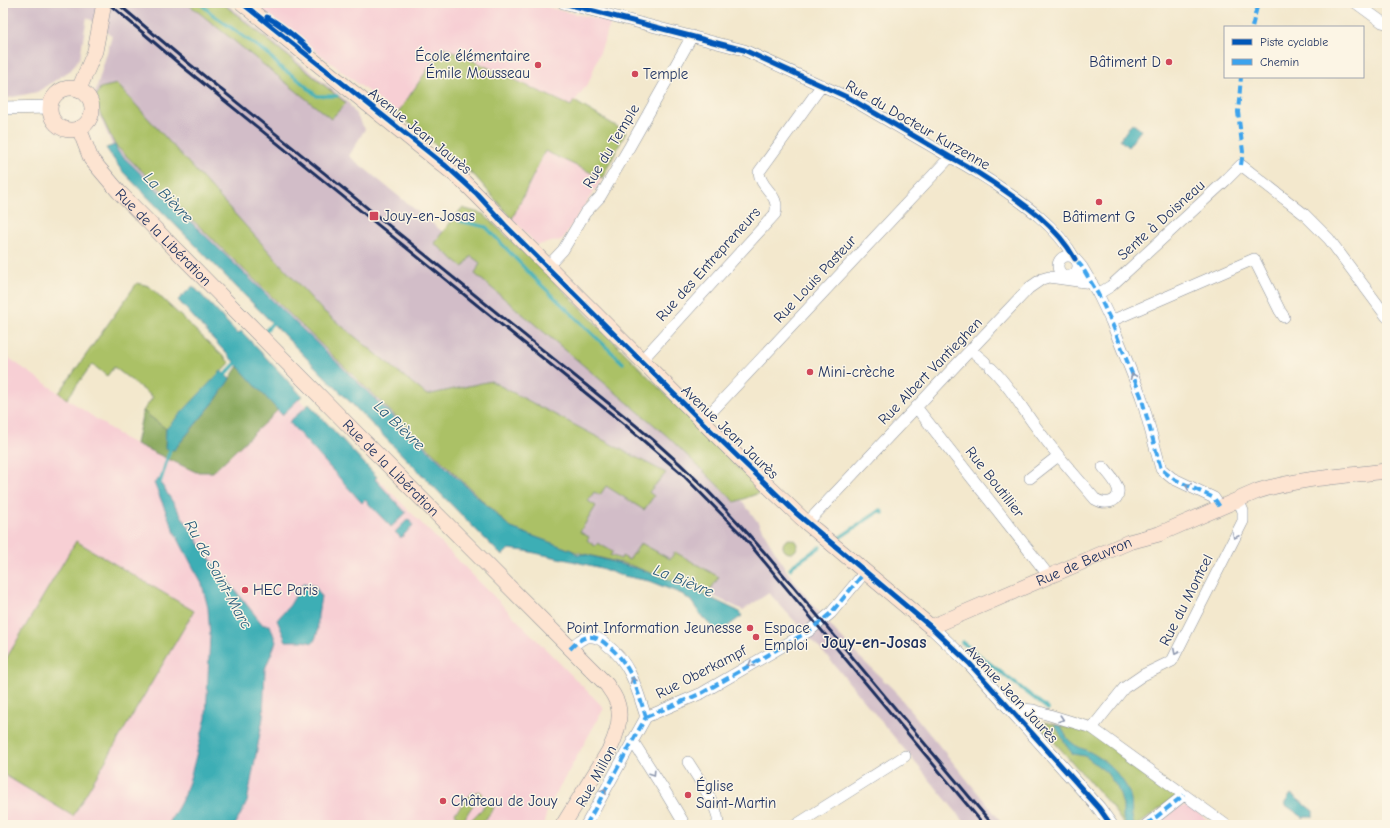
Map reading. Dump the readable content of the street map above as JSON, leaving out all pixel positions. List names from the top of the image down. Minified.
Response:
{"streets":{"main road":["Avenue Jean Jaurès","Rue de la Libération","Rue de Beuvron"],"street":["Rue du Docteur Kurzenne","Rue du Temple","Sente à Doisneau","Rue des Entrepreneurs","Rue Louis Pasteur","Rue Albert Vantieghen","Rue Boutillier","Rue du Montcel","Rue Oberkampf","Rue Millon"]},"crossings":[["Rue du Docteur Kurzenne","Rue du Temple"],["Rue du Docteur Kurzenne","Sente à Doisneau"],["Rue du Docteur Kurzenne","Rue des Entrepreneurs"],["Rue du Docteur Kurzenne","Rue Louis Pasteur"],["Rue du Docteur Kurzenne","Rue Albert Vantieghen"],["Rue du Docteur Kurzenne","Rue de Beuvron"],["Avenue Jean Jaurès","Rue du Temple"],["Avenue Jean Jaurès","Rue des Entrepreneurs"],["Avenue Jean Jaurès","Rue Louis Pasteur"],["Avenue Jean Jaurès","Rue Albert Vantieghen"],["Avenue Jean Jaurès","Rue de Beuvron"],["Avenue Jean Jaurès","Rue Oberkampf"],["Rue de la Libération","Rue Oberkampf"],["Rue Albert Vantieghen","Rue Boutillier"],["Rue Boutillier","Rue de Beuvron"],["Rue de Beuvron","Rue du Montcel"],["Rue Oberkampf","Rue Millon"]],"one_way":["Rue du Montcel","Rue Millon"],"districts":["Jouy-en-Josas"],"water":["La Bièvre","Ru de Saint-Marc"],"places":{"other":["Bâtiment D","École élémentaire Émile Mousseau","Temple","Bâtiment G","Mini-crèche","HEC Paris","Point Information Jeunesse","Espace Emploi","Église Saint-Martin","Château de Jouy"],"transit":["Jouy-en-Josas"]},"legend":["Piste cyclable","Chemin"]}
